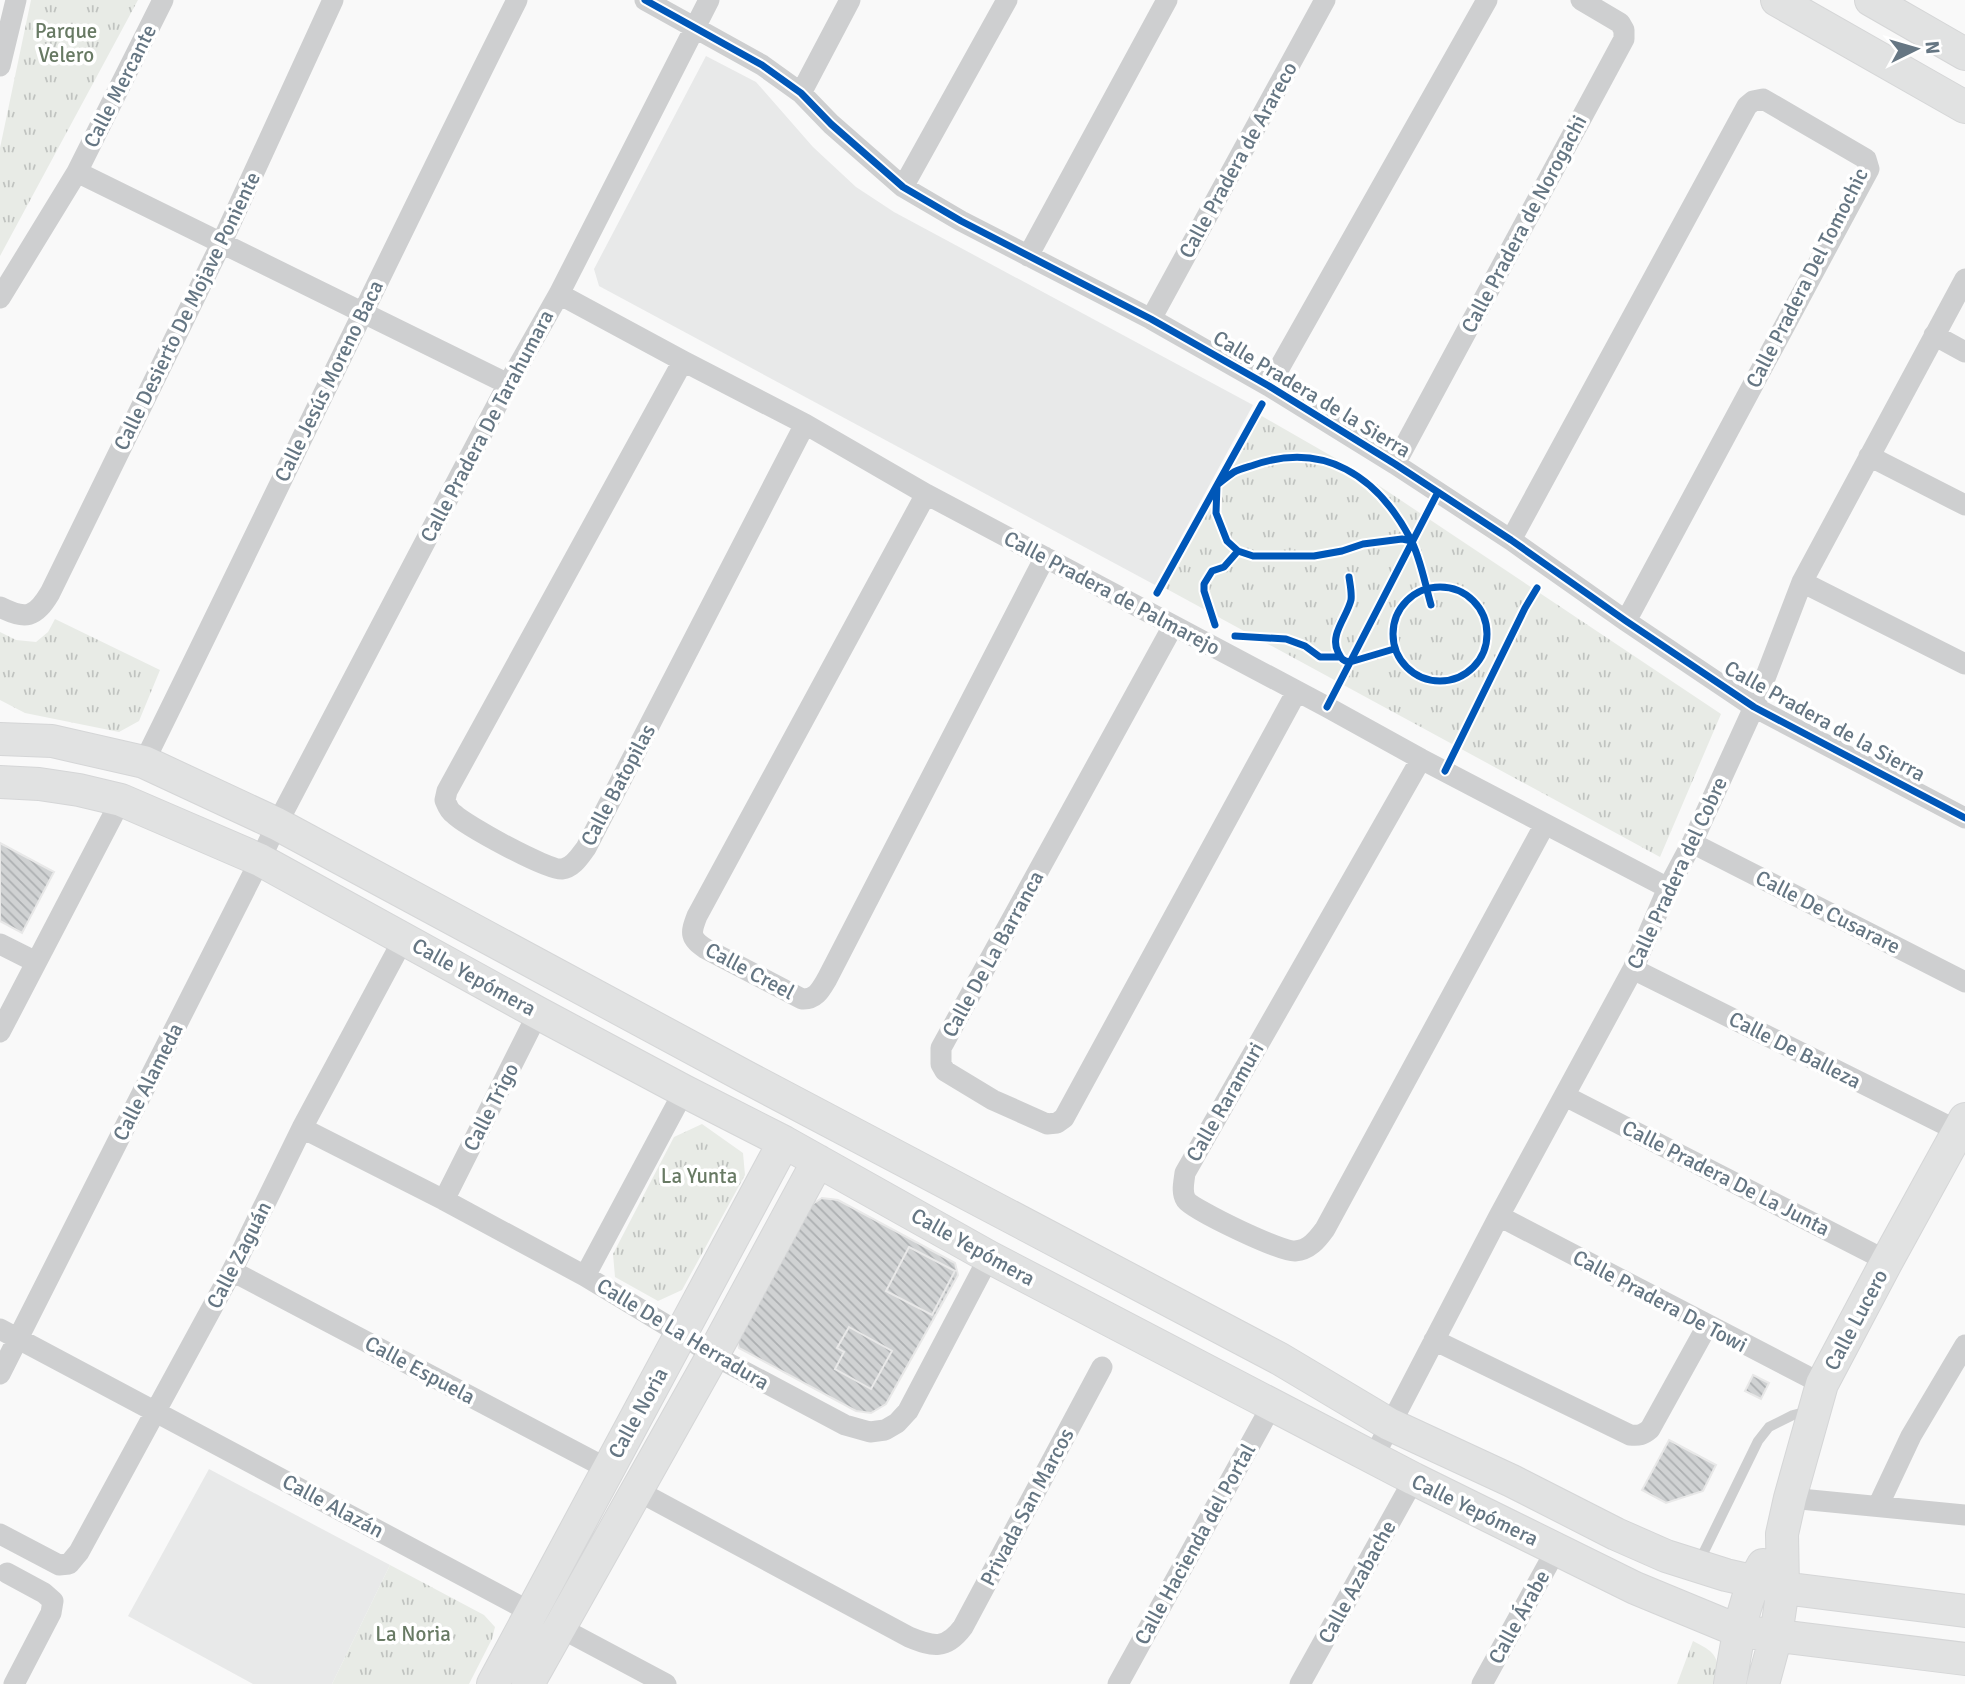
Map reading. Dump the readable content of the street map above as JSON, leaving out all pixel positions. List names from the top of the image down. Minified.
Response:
{"streets":{"main road":["Calle Yepómera","Calle Lucero","Calle Noria"],"street":["Calle Mercante","Calle Pradera de Arareco","Calle Pradera de Norogachi","Calle Pradera Del Tomochic","Calle Desierto De Mojave Poniente","Calle Jesús Moreno Baca","Calle Pradera de la Sierra","Calle Pradera De Tarahumara","Calle Pradera de Palmarejo","Calle Batopilas","Calle Pradera del Cobre","Calle De Cusarare","Calle De La Barranca","Calle Creel","Calle De Balleza","Calle Alameda","Calle Raramuri","Calle Trigo","Calle Pradera De La Junta","Calle Zaguán","Calle Pradera De Towi","Calle De La Herradura","Calle Espuela","Calle Alazán","Privada San Marcos","Calle Hacienda del Portal","Calle Azabache","Calle Árabe"]},"crossings":[["Calle Mercante","Calle Desierto De Mojave Poniente"],["Calle Mercante","Calle Jesús Moreno Baca"],["Calle Mercante","Calle Pradera De Tarahumara"],["Calle Pradera de Arareco","Calle Pradera de la Sierra"],["Calle Pradera de Norogachi","Calle Pradera de la Sierra"],["Calle Pradera Del Tomochic","Calle Pradera de la Sierra"],["Calle Jesús Moreno Baca","Calle Yepómera"],["Calle Pradera de la Sierra","Calle Pradera De Tarahumara"],["Calle Pradera de la Sierra","Calle Pradera del Cobre"],["Calle Pradera De Tarahumara","Calle Pradera de Palmarejo"],["Calle Pradera De Tarahumara","Calle Yepómera"],["Calle Pradera De Tarahumara","Calle Alameda"],["Calle Pradera de Palmarejo","Calle Batopilas"],["Calle Pradera de Palmarejo","Calle Pradera del Cobre"],["Calle Pradera de Palmarejo","Calle De La Barranca"],["Calle Pradera de Palmarejo","Calle Creel"],["Calle Pradera de Palmarejo","Calle Raramuri"],["Calle Pradera del Cobre","Calle De Cusarare"],["Calle Pradera del Cobre","Calle Yepómera"],["Calle Pradera del Cobre","Calle De Balleza"],["Calle Pradera del Cobre","Calle Pradera De La Junta"],["Calle Pradera del Cobre","Calle Pradera De Towi"],["Calle Yepómera","Calle Alameda"],["Calle Yepómera","Calle Trigo"],["Calle Yepómera","Calle Zaguán"],["Calle Yepómera","Calle Lucero"],["Calle Yepómera","Calle De La Herradura"],["Calle Yepómera","Calle Noria"],["Calle Yepómera","Calle Hacienda del Portal"],["Calle Yepómera","Calle Azabache"],["Calle Yepómera","Calle Árabe"],["Calle De Balleza","Calle Lucero"],["Calle Alameda","Calle Alazán"],["Calle Trigo","Calle De La Herradura"],["Calle Pradera De La Junta","Calle Lucero"],["Calle Zaguán","Calle De La Herradura"],["Calle Zaguán","Calle Espuela"],["Calle Zaguán","Calle Alazán"],["Calle Pradera De Towi","Calle Lucero"],["Calle De La Herradura","Calle Noria"],["Calle Espuela","Calle Noria"],["Calle Noria","Calle Alazán"],["Calle Noria","Privada San Marcos"]],"parks":["Parque Velero","La Yunta","La Noria"],"north":"right"}
